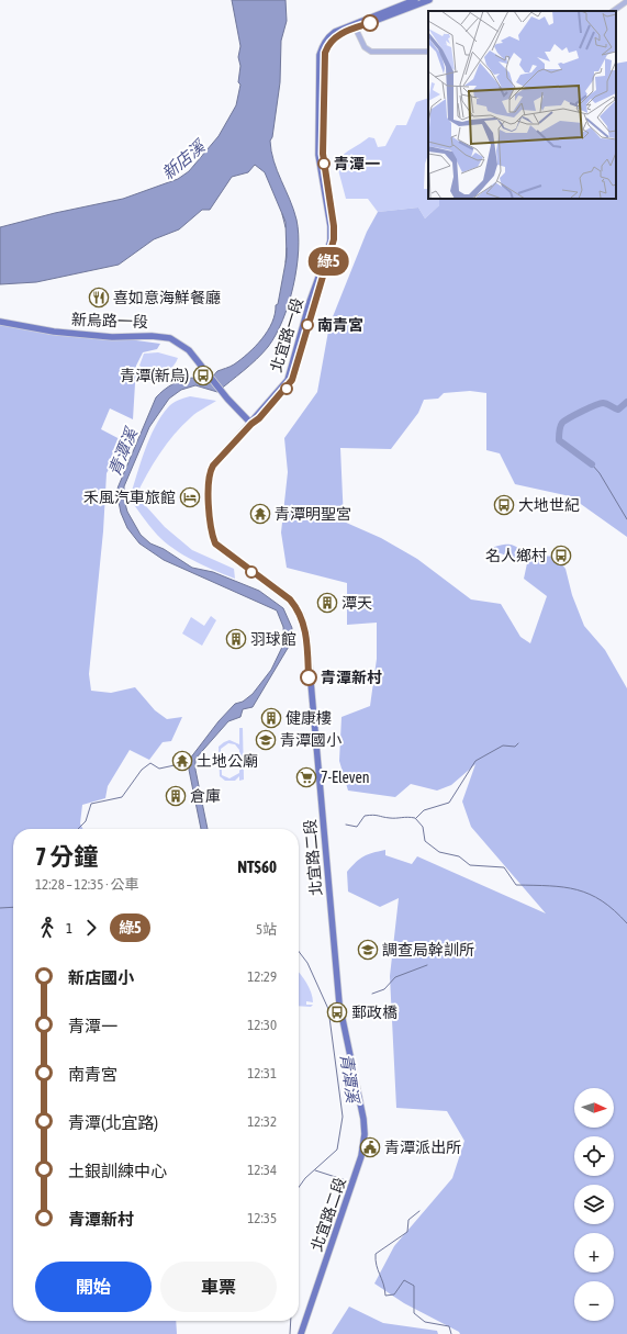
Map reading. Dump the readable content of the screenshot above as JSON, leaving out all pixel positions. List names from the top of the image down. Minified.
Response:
{"streets":{"main road":["新烏路一段","北宜路一段","北宜路二段"]},"crossings":[["新烏路一段","北宜路一段"],["新烏路一段","北宜路二段"],["北宜路一段","北宜路二段"]],"water":["新店溪","青潭溪"],"places":{"other":["青潭一","南青宮","青潭新村"],"restaurant":["喜如意海鮮餐廳"],"bus stop":["青潭(新烏)","大地世紀","名人鄉村","郵政橋"],"hotel":["禾風汽車旅館"],"temple":["青潭明聖宮","土地公廟"],"building":["潭天","羽球館","健康樓","倉庫"],"school or university":["青潭國小","調查局幹訓所"],"supermarket":["7-Eleven"],"public building":["青潭派出所"]},"lines":["bus line 綠5"],"north":"right","page":{"on_map":"綠5","heading":["7 分鐘","12:28 – 12:35 · 公車","NT$60"],"legs":["1","綠5","5站"],"list":[{"name":"新店國小","value":"12:29"},{"name":"青潭一","value":"12:30"},{"name":"南青宮","value":"12:31"},{"name":"青潭(北宜路)","value":"12:32"},{"name":"土銀訓練中心","value":"12:34"},{"name":"青潭新村","value":"12:35"}],"map_buttons":["+","−"],"buttons":["開始","車票"]}}
